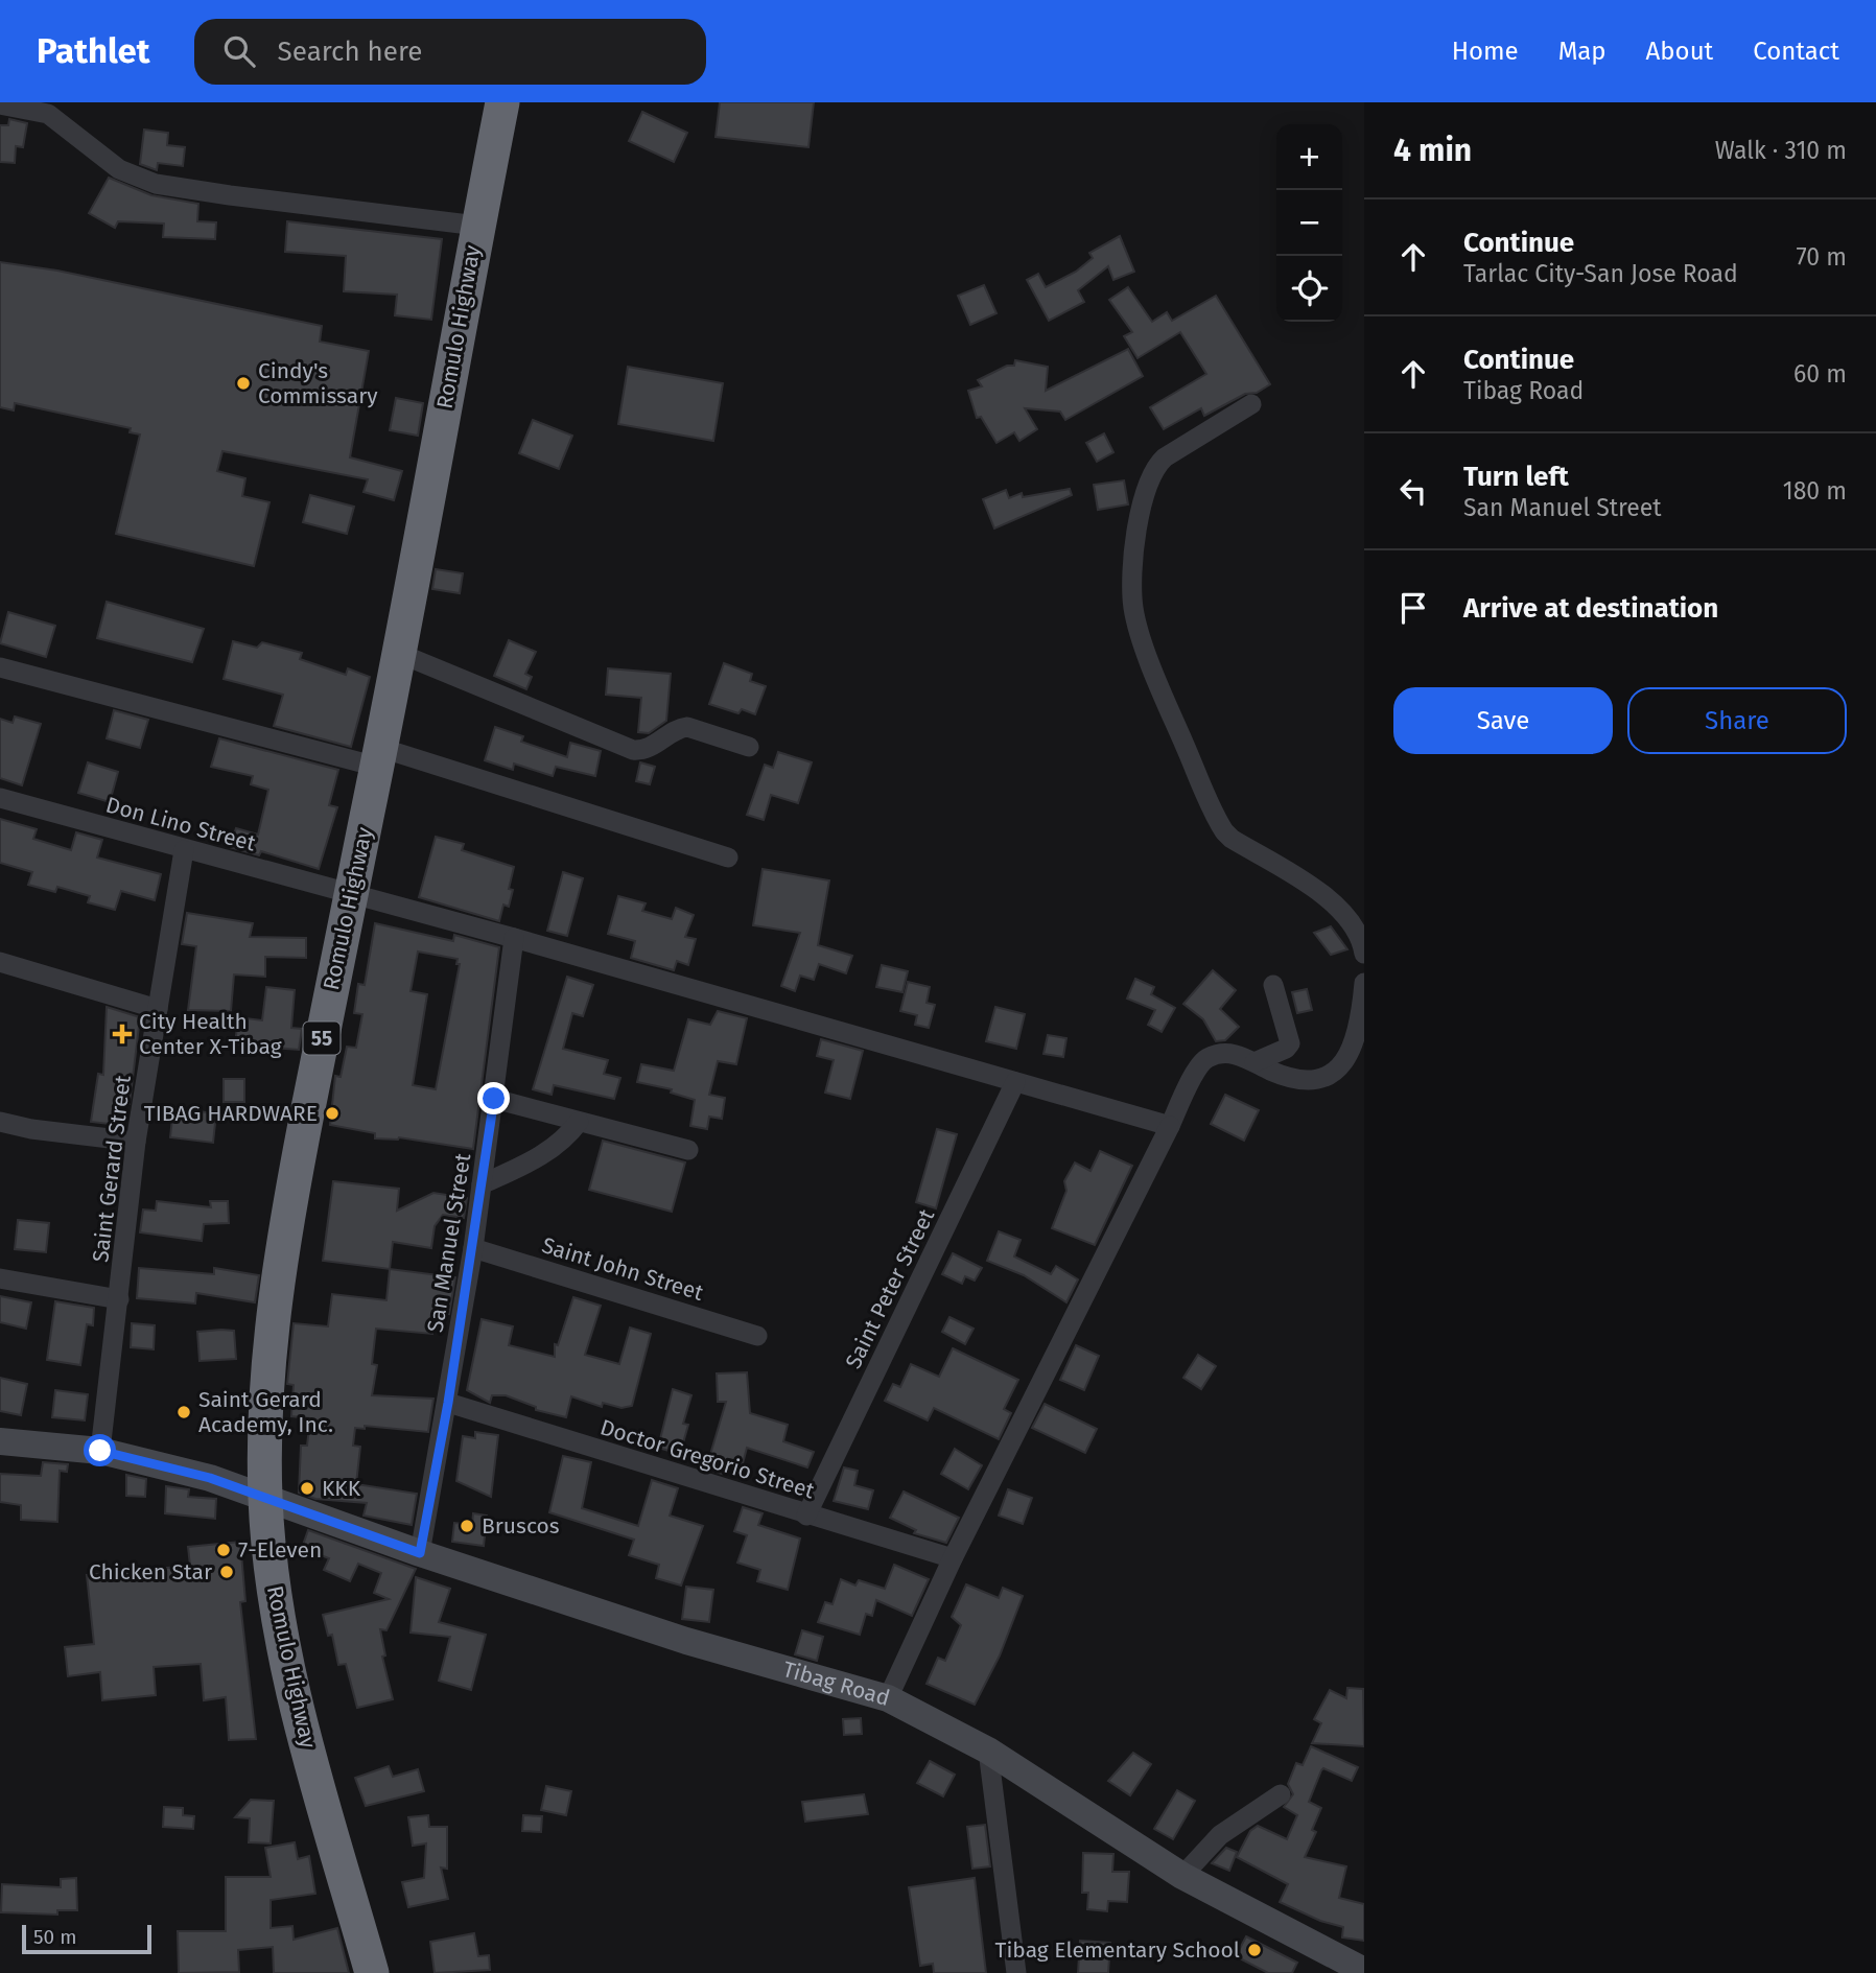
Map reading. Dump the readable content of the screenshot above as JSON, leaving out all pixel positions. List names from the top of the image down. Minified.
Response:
{"streets":{"highway":["Romulo Highway","55"],"street":["Don Lino Street","Saint Gerard Street","San Manuel Street","Saint John Street","Saint Peter Street","Doctor Gregorio Street","Tibag Road"]},"crossings":[["Romulo Highway","Don Lino Street"],["Romulo Highway","Tibag Road"],["Don Lino Street","Saint Gerard Street"],["Don Lino Street","San Manuel Street"],["Don Lino Street","Saint Peter Street"],["Saint Gerard Street","Tibag Road"],["San Manuel Street","Saint John Street"],["San Manuel Street","Doctor Gregorio Street"],["San Manuel Street","Tibag Road"],["Saint Peter Street","Doctor Gregorio Street"]],"places":{"other":["Cindy's Commissary","TIBAG HARDWARE","Saint Gerard Academy, Inc.","KKK","Bruscos","7-Eleven","Chicken Star","Tibag Elementary School"],"health":["City Health Center X-Tibag"]},"scale_bar":"50 m","page":{"header":"Pathlet","search":"Search here","nav":["Home","Map","About","Contact"],"heading":["4 min","Walk · 310 m"],"map_buttons":["+","−"],"list":[["Continue","Tarlac City-San Jose Road","70 m"],["Continue","Tibag Road","60 m"],["Turn left","San Manuel Street","180 m"],"Arrive at destination"],"buttons":["Save","Share"],"scale":"50 m"}}
